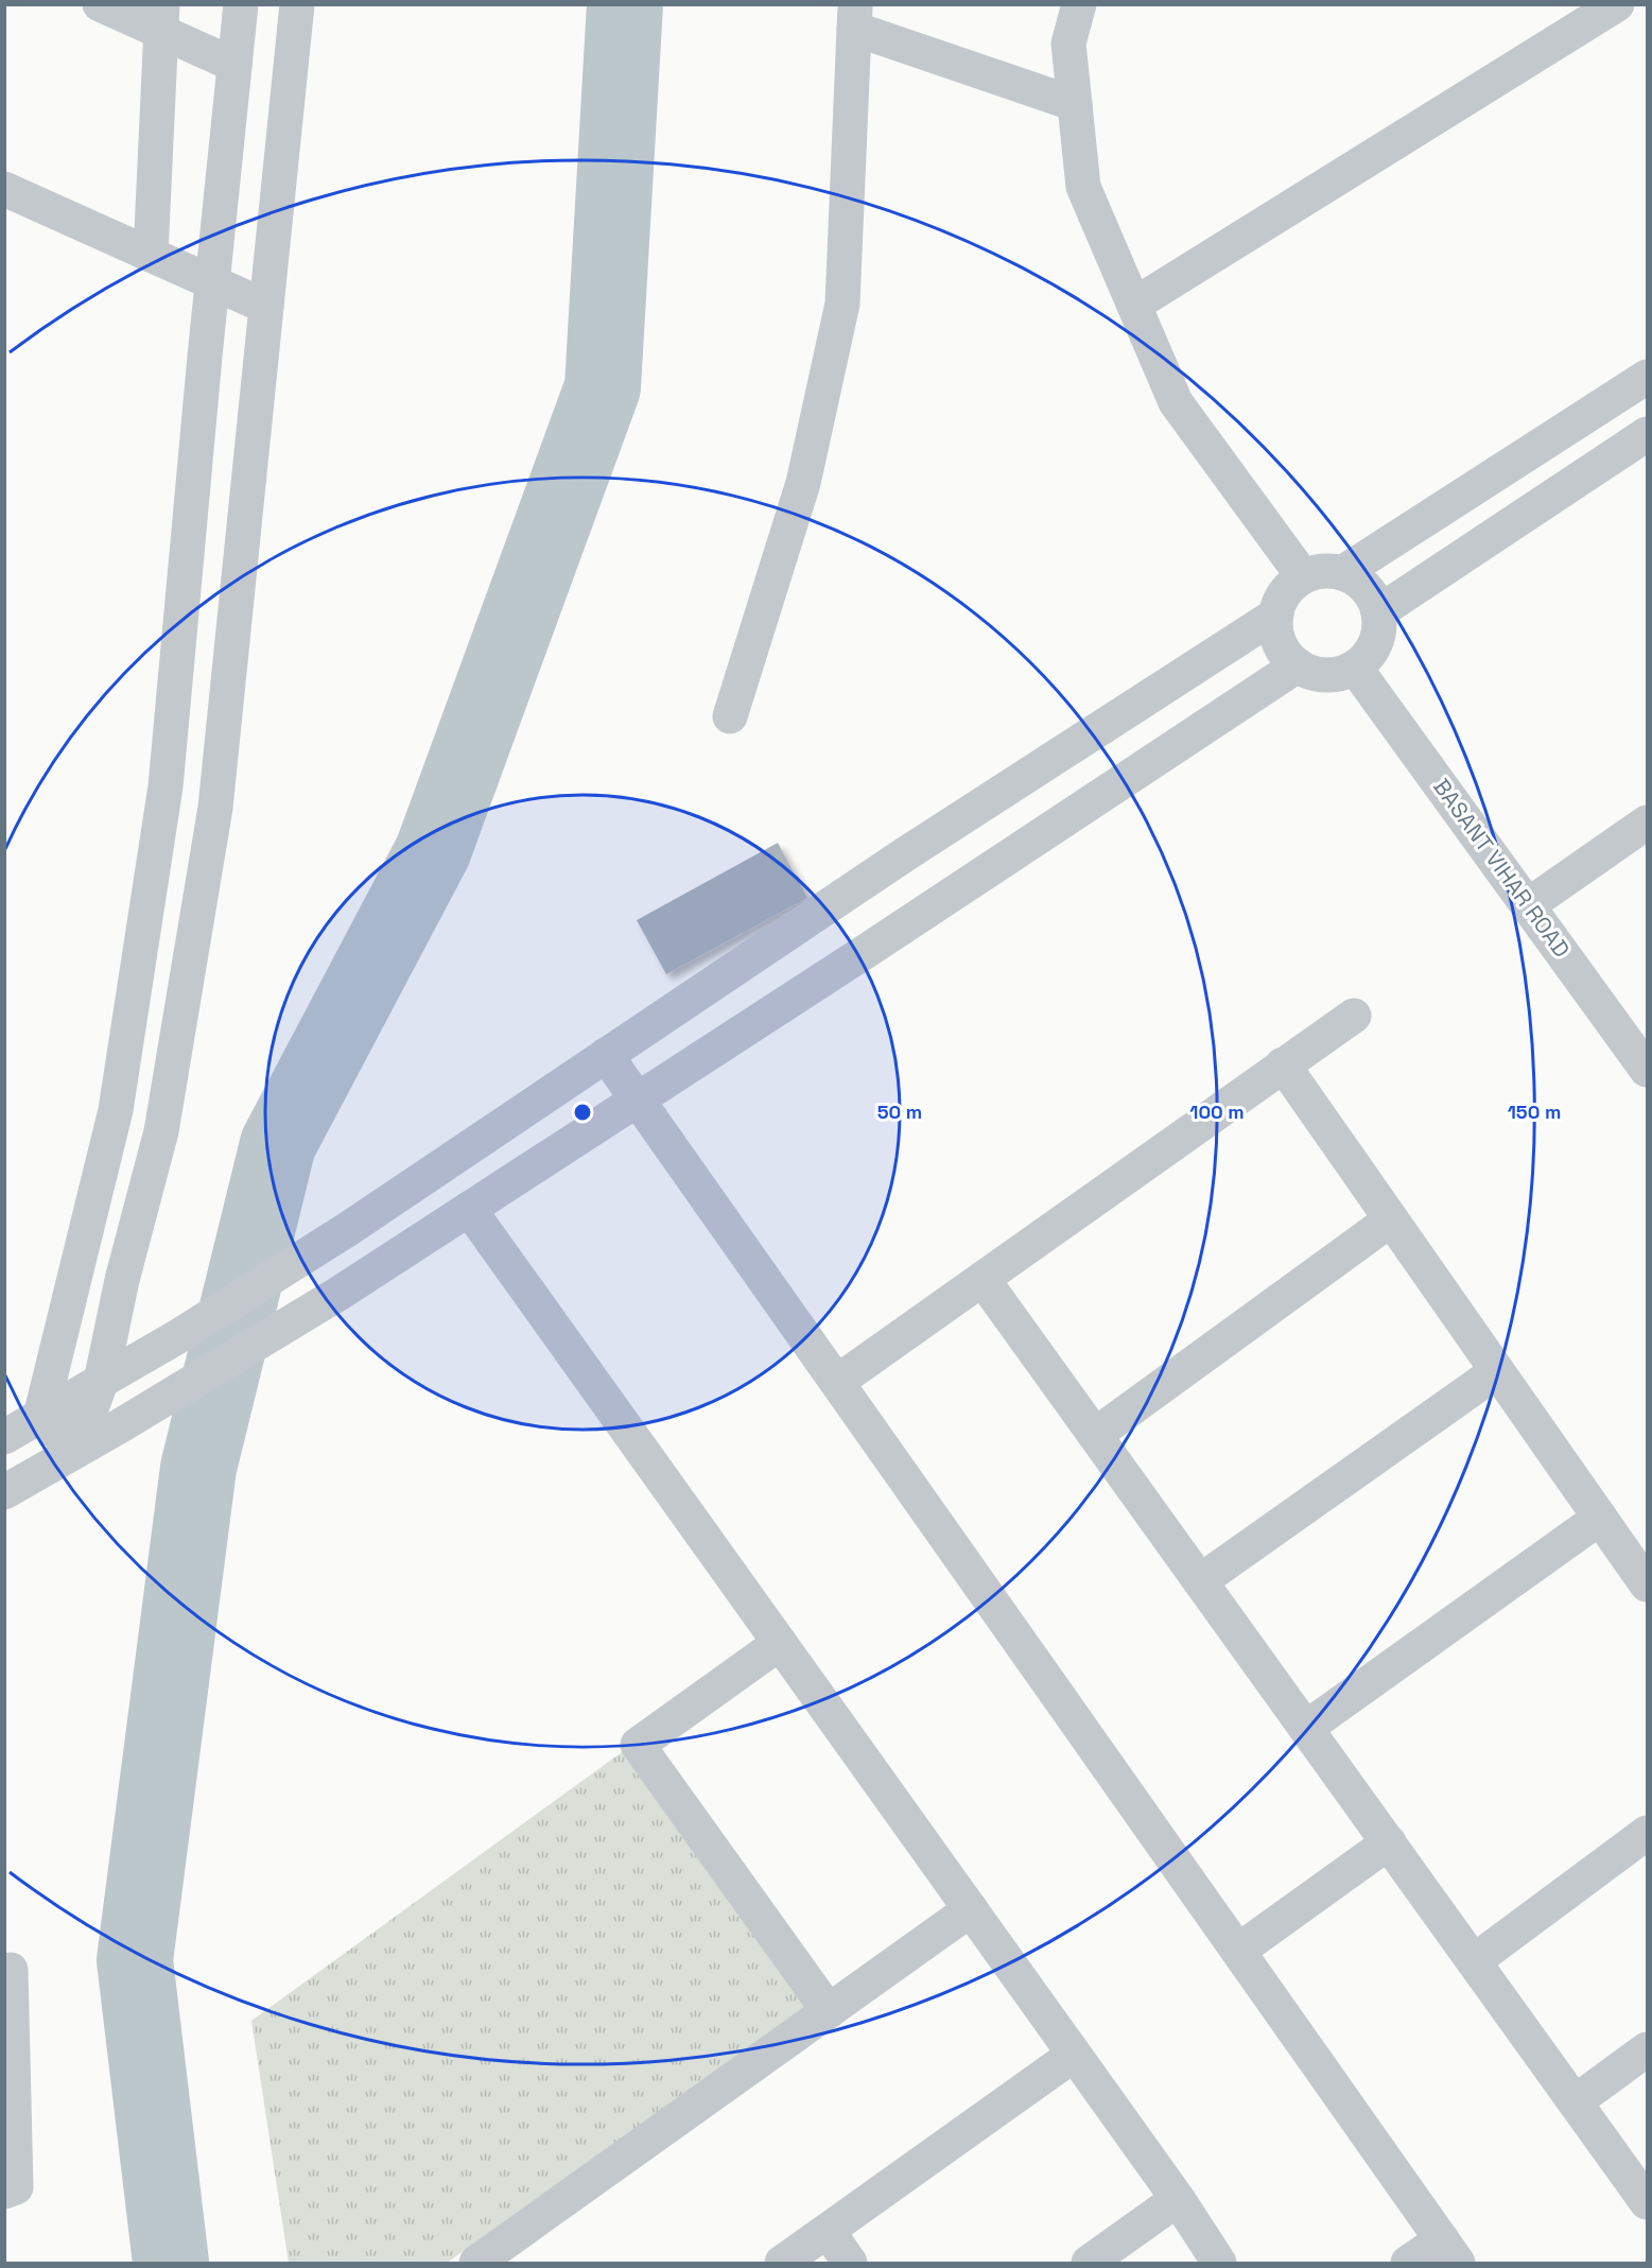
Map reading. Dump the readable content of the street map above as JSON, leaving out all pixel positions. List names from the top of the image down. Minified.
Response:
{"streets":{"street":["BASANT VIHAR ROAD"]},"rings":["50 m","100 m","150 m"]}
